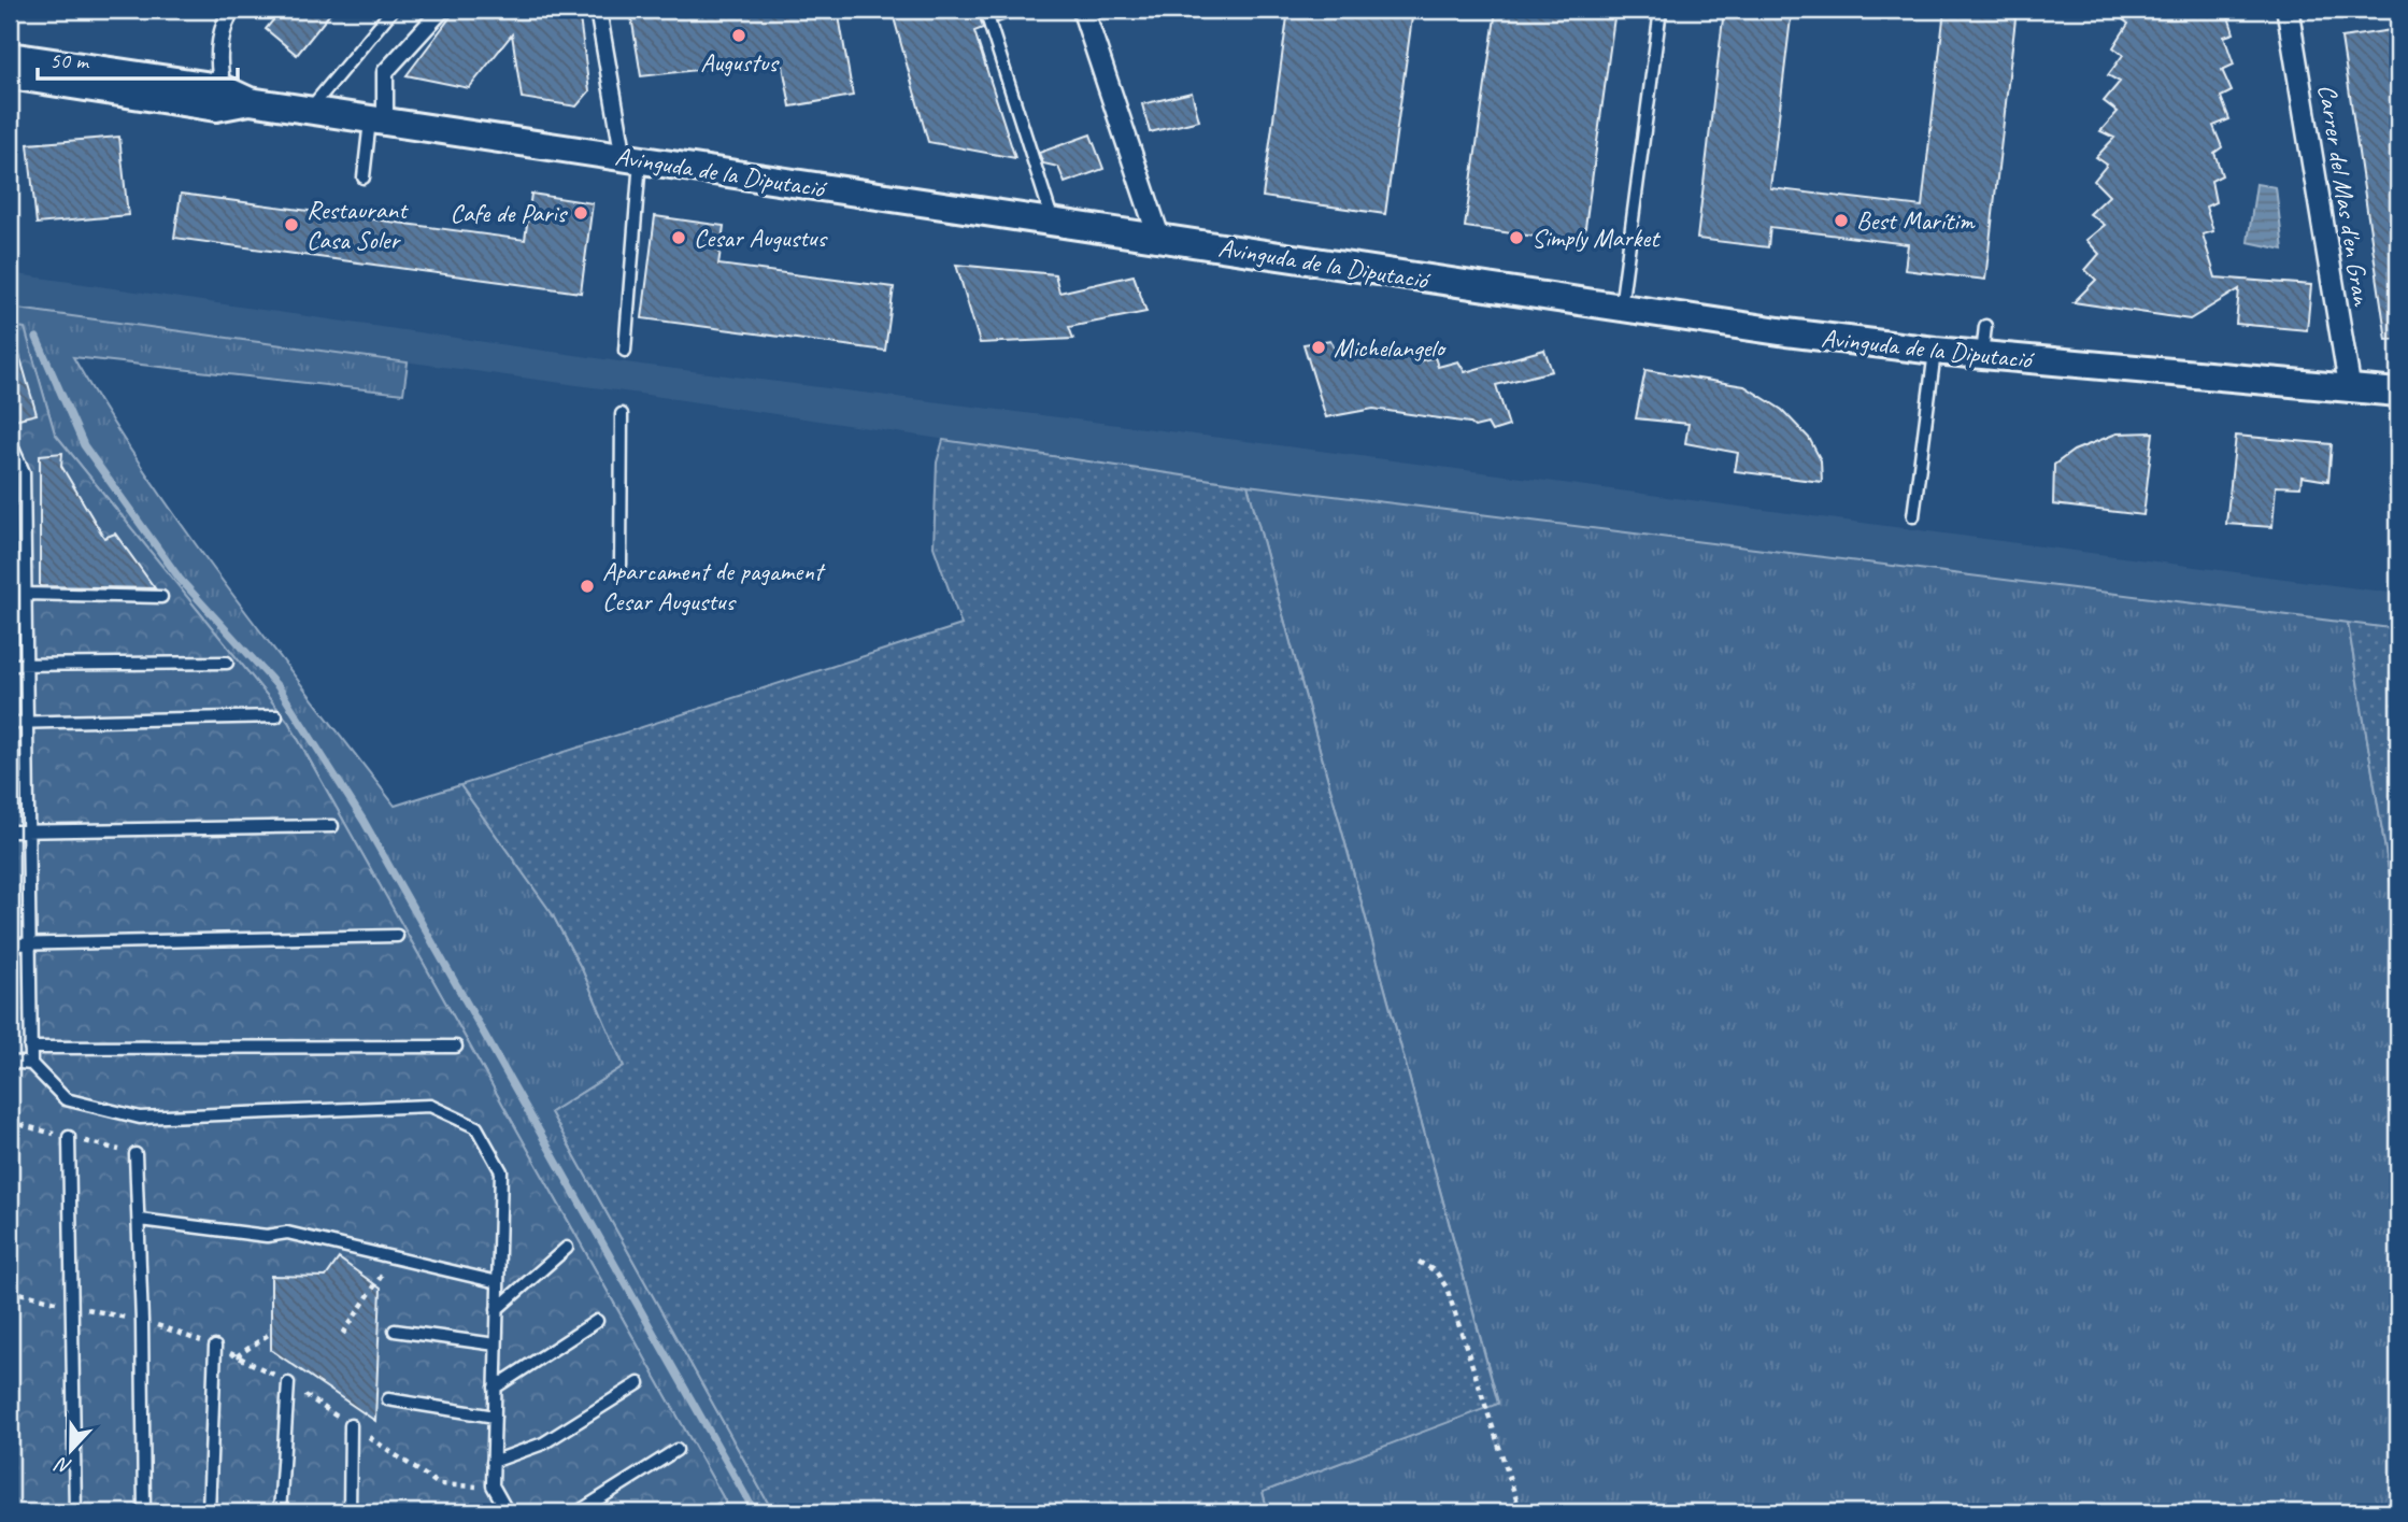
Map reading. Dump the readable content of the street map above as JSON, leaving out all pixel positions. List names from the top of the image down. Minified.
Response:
{"streets":{"street":["Avinguda de la Diputació","Carrer del Mas d'en Gran"]},"crossings":[["Avinguda de la Diputació","Carrer del Mas d'en Gran"]],"places":["Augustus","Cafe de Paris","Best Marítim","Restaurant Casa Soler","Cesar Augustus","Simply Market","Michelangelo","Aparcament de pagament Cesar Augustus"],"scale_bar":"50 m","north":"bottom"}
